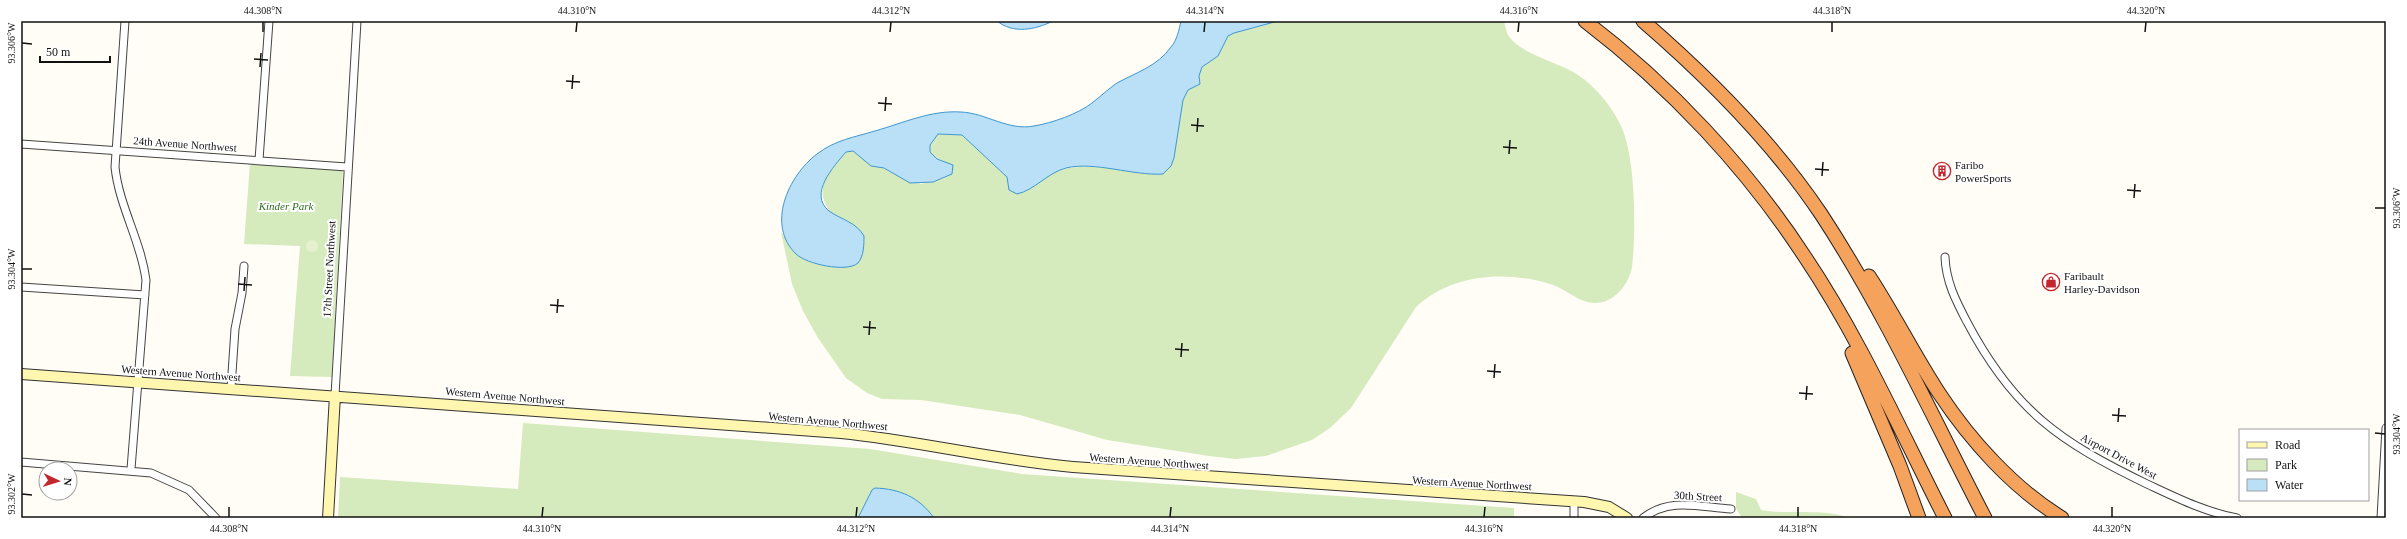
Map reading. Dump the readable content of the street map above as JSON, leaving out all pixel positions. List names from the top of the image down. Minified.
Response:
{"streets":{"street":["24th Avenue Northwest","17th Street Northwest","Western Avenue Northwest","Airport Drive West","30th Street"]},"crossings":[["24th Avenue Northwest","17th Street Northwest"],["17th Street Northwest","Western Avenue Northwest"]],"parks":["Kinder Park"],"places":{"building":["Faribo PowerSports"],"shop":["Faribault Harley-Davidson"]},"legend":["Road","Park","Water"],"scale_bar":"50 m","north":"right","coordinates":["44.308°N","44.310°N","44.312°N","44.314°N","44.316°N","44.318°N","44.320°N","93.306°W","93.304°W","93.302°W"]}
